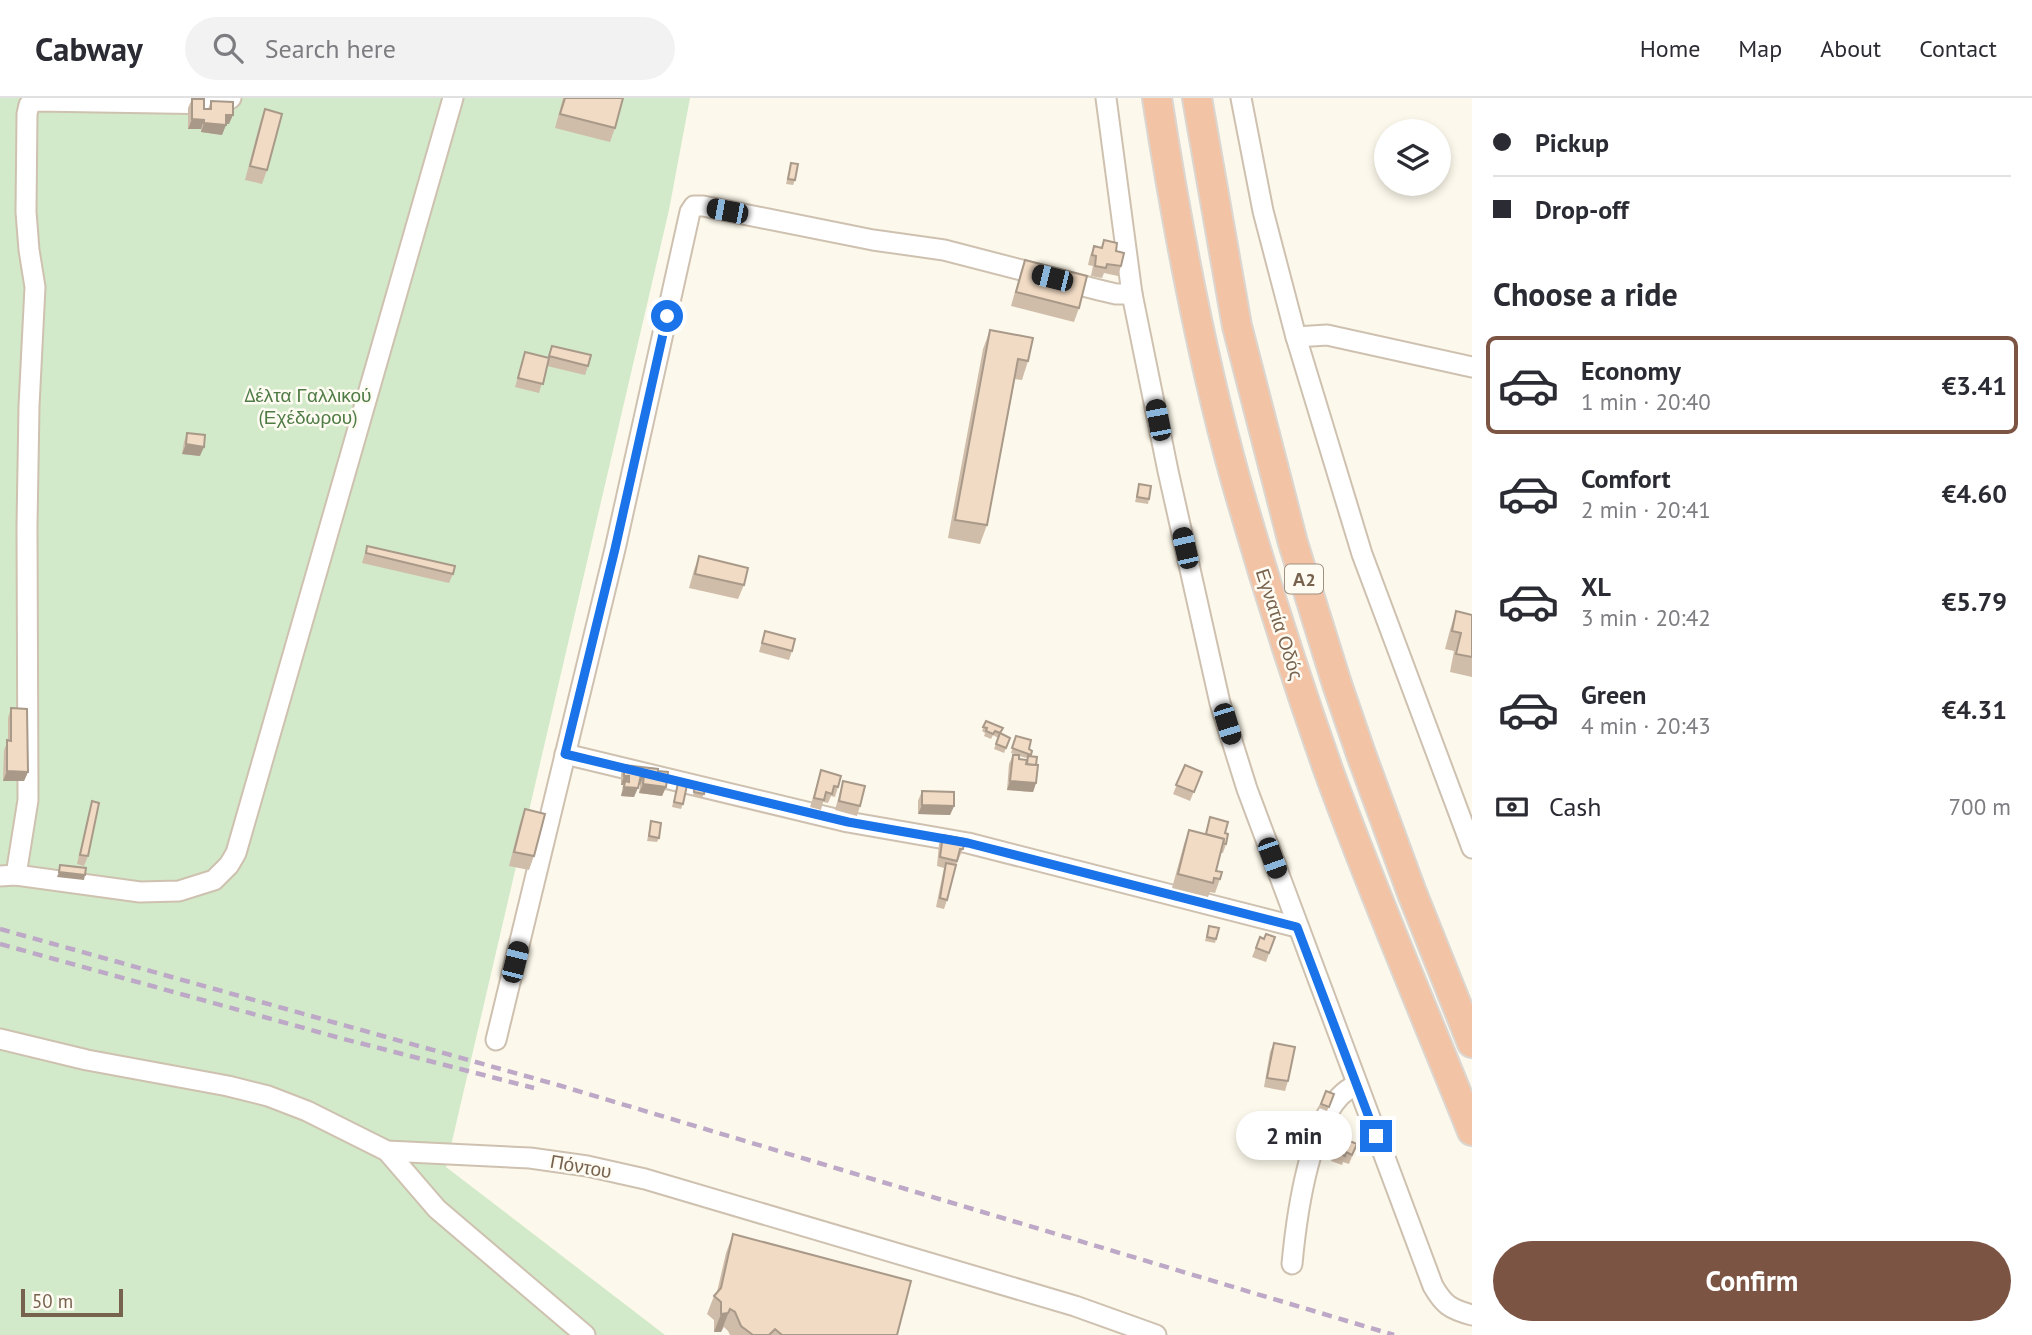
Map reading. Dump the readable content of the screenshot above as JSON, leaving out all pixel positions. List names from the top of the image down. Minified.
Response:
{"streets":{"highway":["Α2","Εγνατία Οδός"],"street":["Πόντου"]},"parks":["Δέλτα Γαλλικού (Εχέδωρου)"],"scale_bar":"50 m","page":{"header":"Cabway","search":"Search here","nav":["Home","Map","About","Contact"],"banner":["Pickup","Drop-off"],"heading":"Choose a ride","list":[{"name":"Economy","note":"1 min · 20:40","value":"€3.41"},{"name":"Comfort","note":"2 min · 20:41","value":"€4.60"},{"name":"XL","note":"3 min · 20:42","value":"€5.79"},{"name":"Green","note":"4 min · 20:43","value":"€4.31"}],"pay":["Cash","700 m"],"bubble":"2 min","buttons":"Confirm","scale":"50 m"}}
